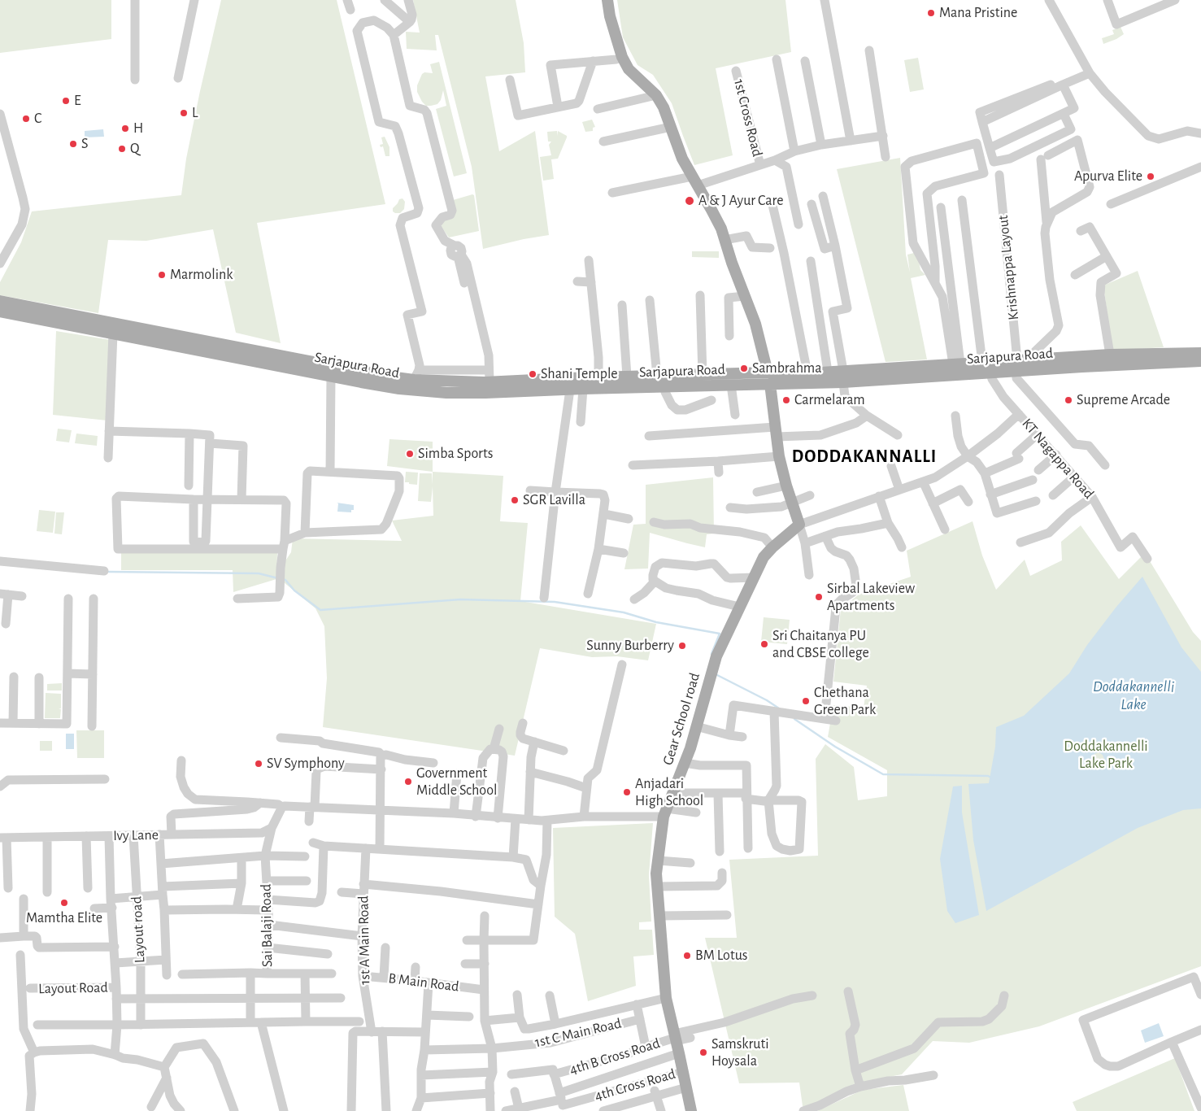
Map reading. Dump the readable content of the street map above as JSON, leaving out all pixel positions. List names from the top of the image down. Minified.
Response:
{"streets":{"main road":["Sarjapura Road","Gear School road"],"street":["1st Cross Road","Krishnappa Layout","KT Nagappa Road","Ivy Lane","Sai Balaji Road","Layout road","1st A Main Road","B Main Road","Layout Road","1st C Main Road","4th B Cross Road","4th Cross Road"]},"crossings":[["Krishnappa Layout","Sarjapura Road"],["Sarjapura Road","KT Nagappa Road"],["Gear School road","4th B Cross Road"],["Gear School road","4th Cross Road"],["Ivy Lane","Sai Balaji Road"],["Ivy Lane","Layout road"],["1st A Main Road","B Main Road"],["4th B Cross Road","4th Cross Road"]],"districts":["DODDAKANNALLI"],"water":["Doddakannelli Lake"],"parks":["Doddakannelli Lake Park"],"places":["Mana Pristine","E","L","C","H","S","Q","Apurva Elite","A & J Ayur Care","Marmolink","Sambrahma","Shani Temple","Carmelaram","Supreme Arcade","Simba Sports","SGR Lavilla","Sirbal Lakeview Apartments","Sri Chaitanya PU and CBSE college","Sunny Burberry","Chethana Green Park","SV Symphony","Government Middle School","Anjadari High School","Mamtha Elite","BM Lotus","Samskruti Hoysala"]}
